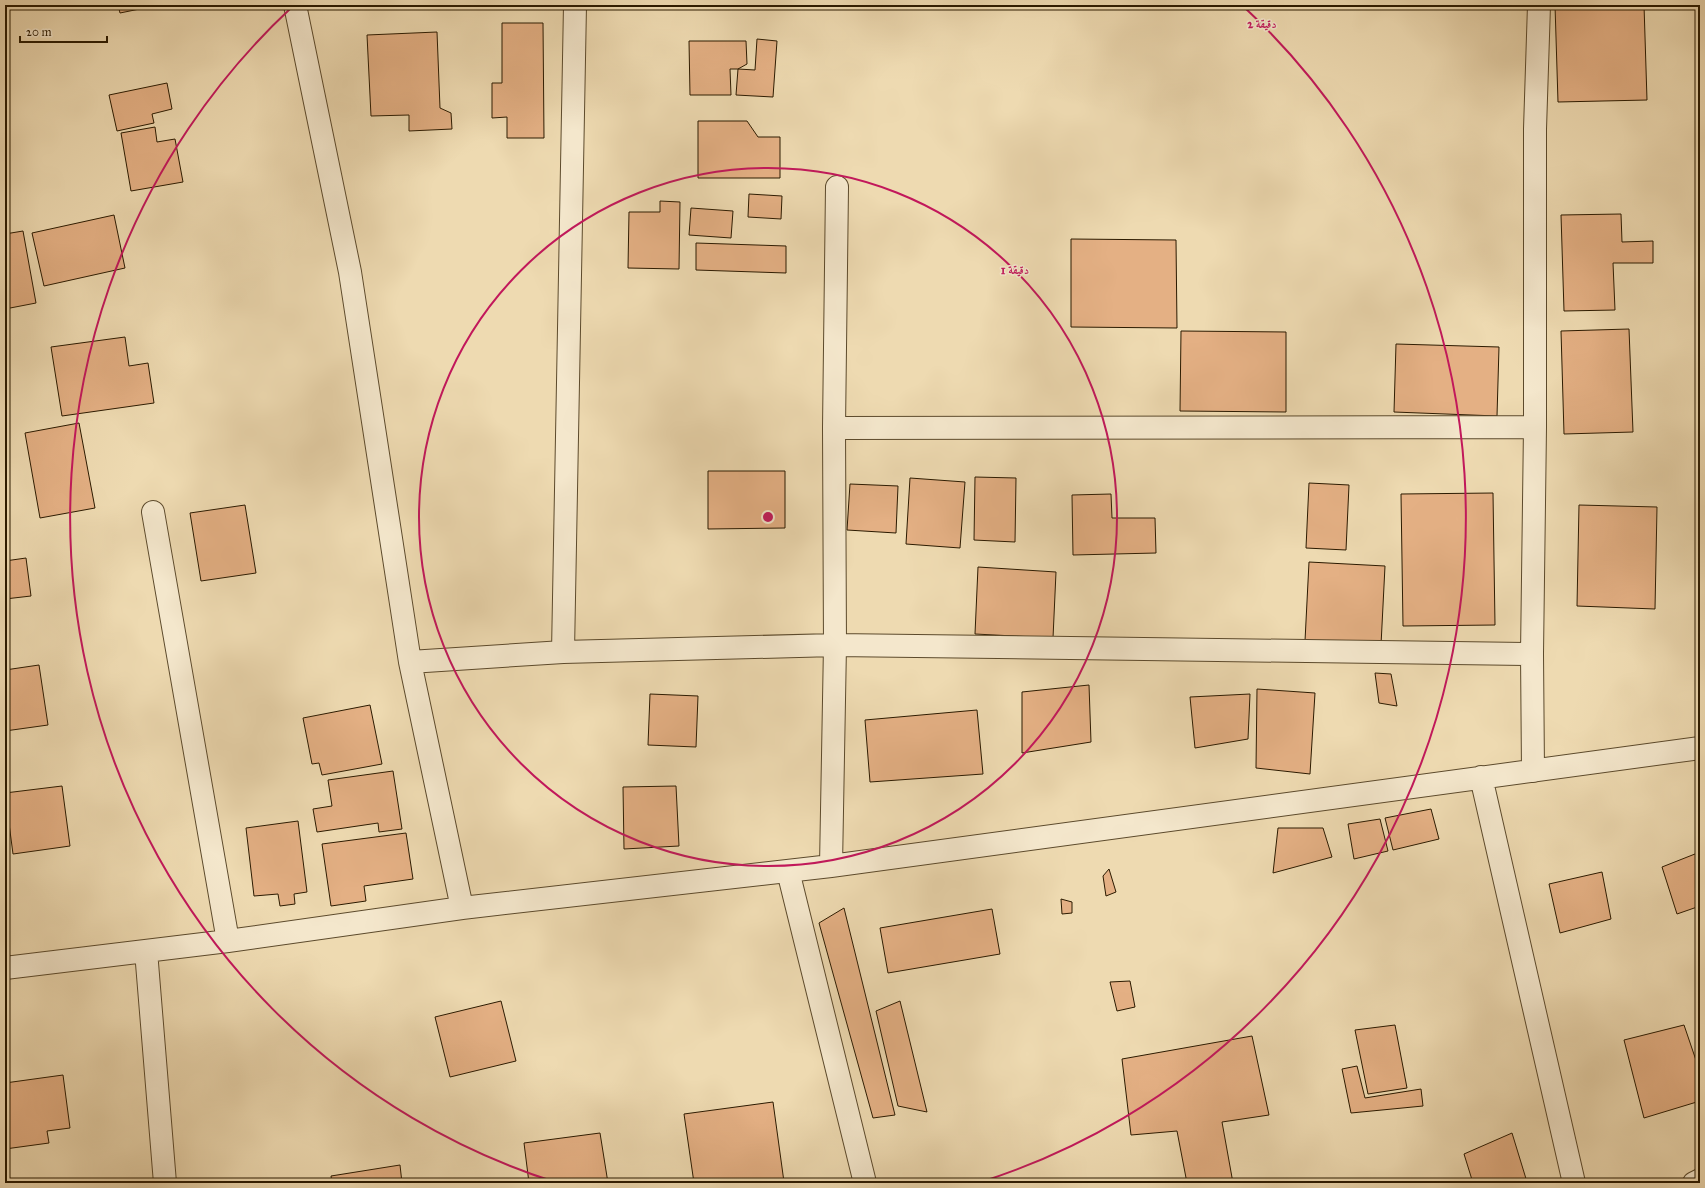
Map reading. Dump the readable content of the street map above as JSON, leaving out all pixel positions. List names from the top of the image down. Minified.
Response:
{"scale_bar":"20 m","rings":["2 دقيقة","1 دقيقة"]}
